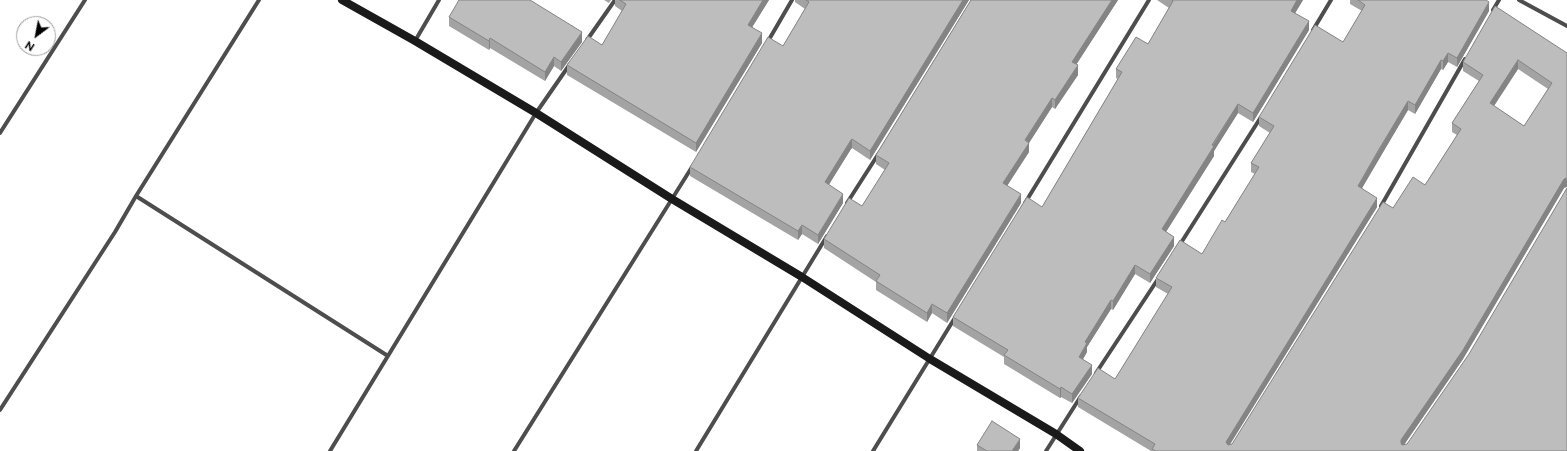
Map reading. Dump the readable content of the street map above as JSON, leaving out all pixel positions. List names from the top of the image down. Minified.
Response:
{"north":"bottom left"}
